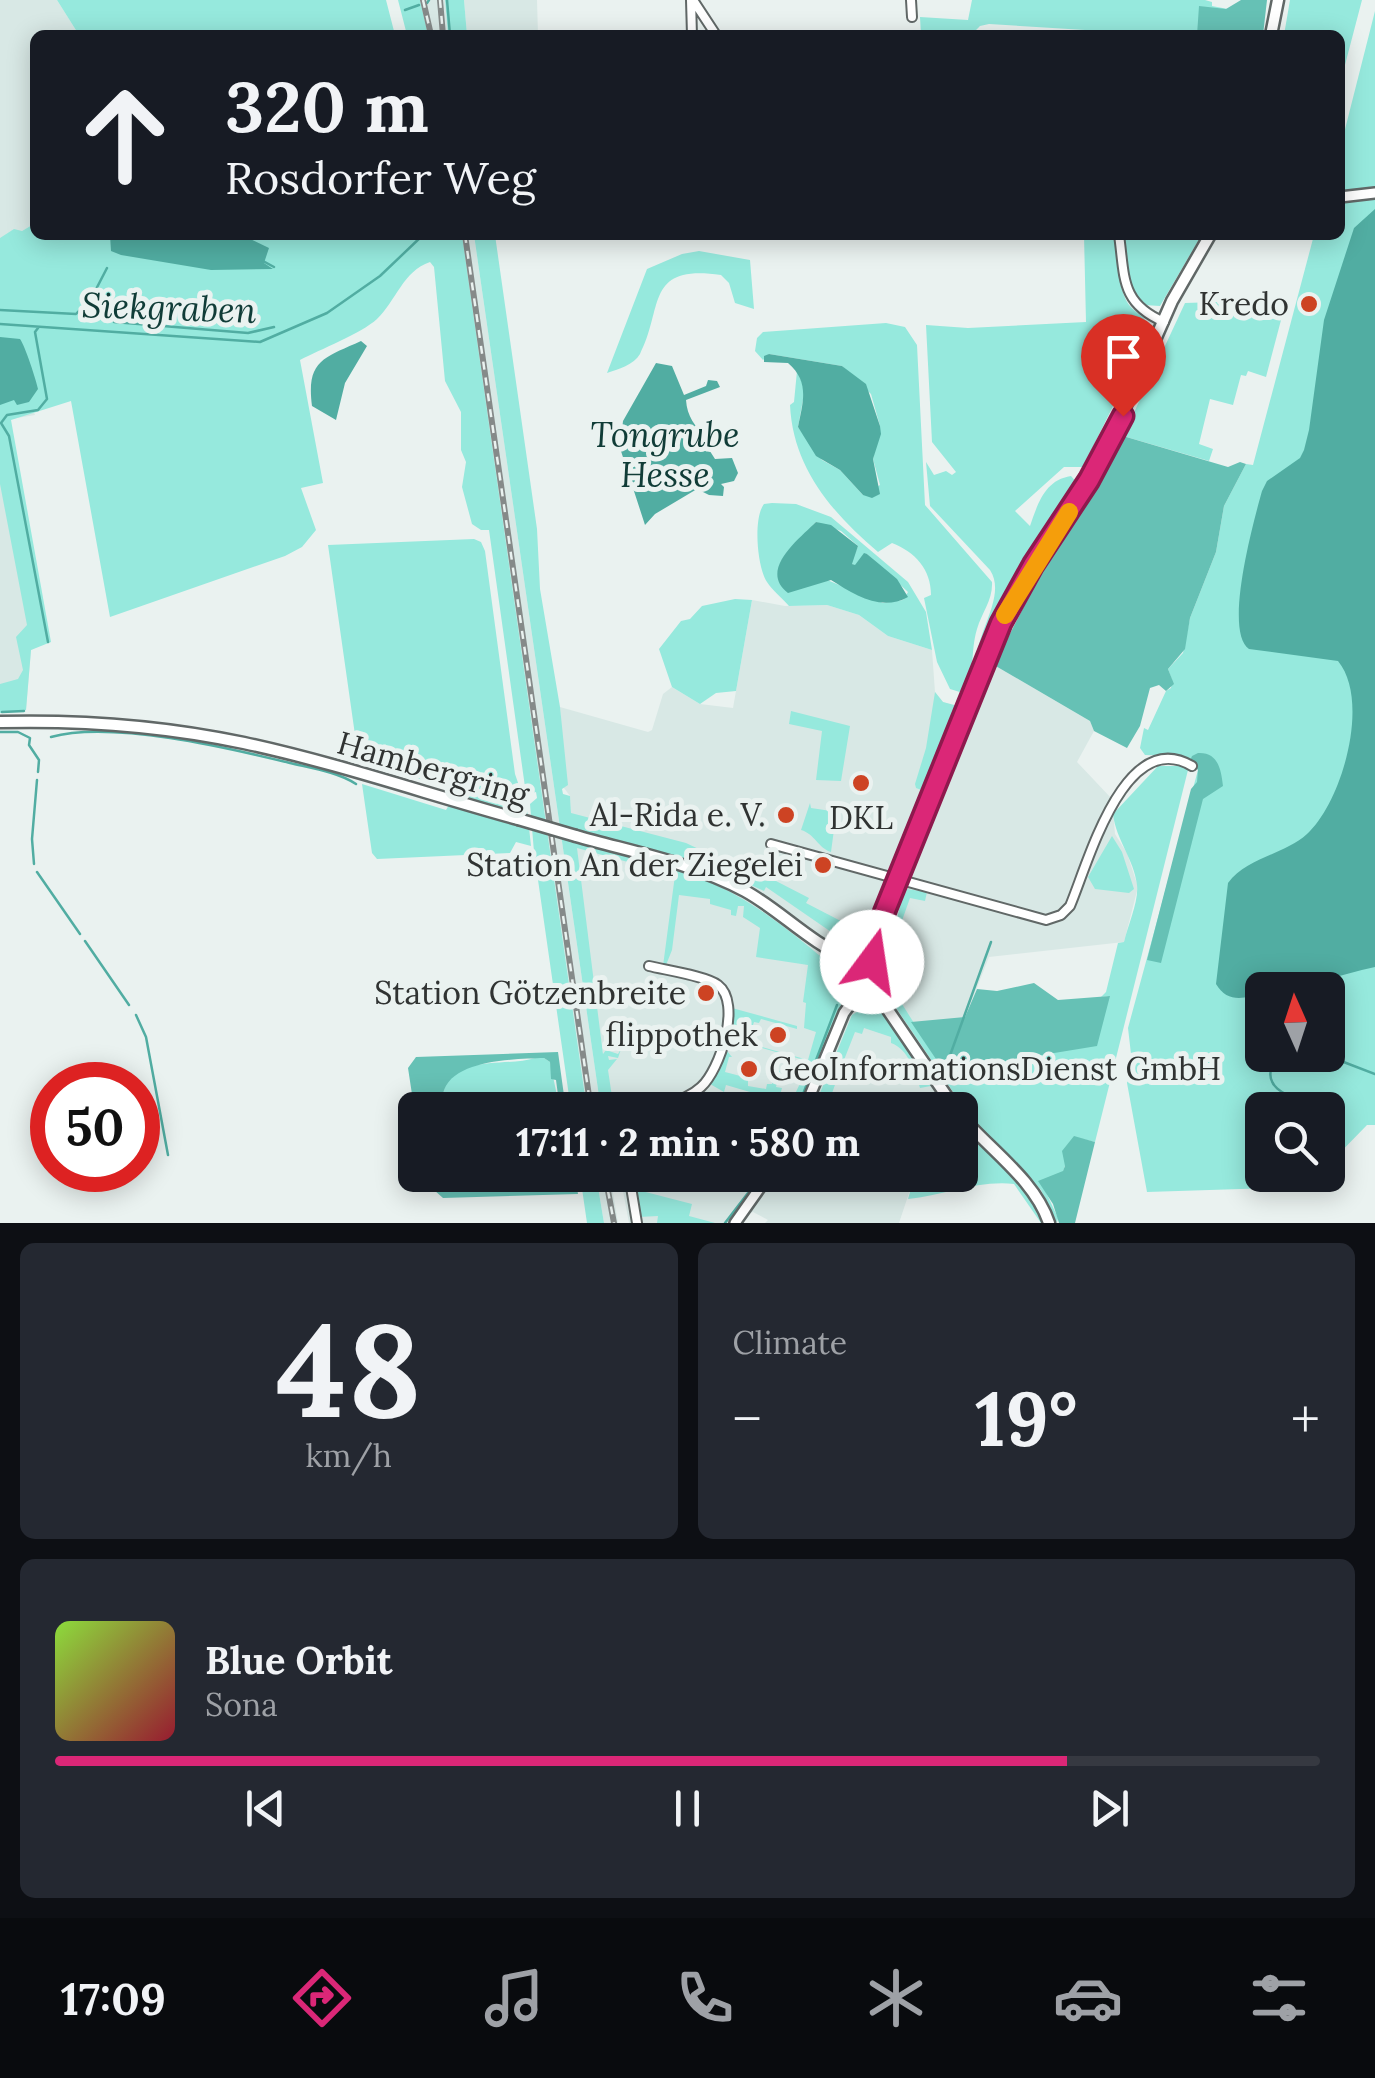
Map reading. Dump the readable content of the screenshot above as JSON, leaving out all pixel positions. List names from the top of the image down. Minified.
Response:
{"streets":{"main road":["Hambergring"]},"water":["Siekgraben","Tongrube Hesse"],"places":["Kredo","DKL","Al-Rida e. V.","Station An der Ziegelei","Station Götzenbreite","flippothek","GeoInformationsDienst GmbH"],"north":"top","page":{"turn":["320 m","Rosdorfer Weg"],"limit":"50","trip":"17:11 · 2 min · 580 m","tile":[["48","km/h"],"Climate"],"heat":["−","19°","+"],"song":["Blue Orbit","Sona"],"tabs":"17:09"}}
